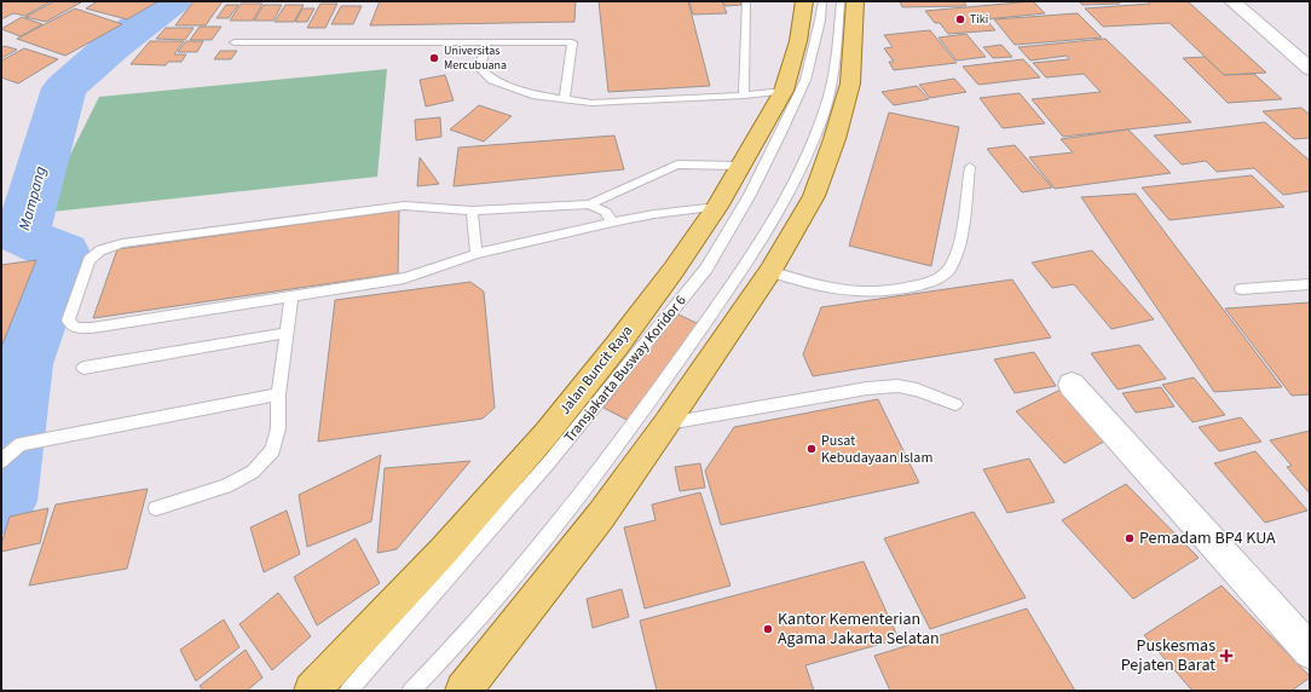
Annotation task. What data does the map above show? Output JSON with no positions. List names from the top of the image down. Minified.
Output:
{"streets":{"main road":["Jalan Buncit Raya"],"lane":["Transjakarta Busway Koridor 6"]},"water":["Mampang"],"places":{"other":["Tiki","Universitas Mercubuana","Pusat Kebudayaan Islam","Pemadam BP4 KUA","Kantor Kementerian Agama Jakarta Selatan"],"health":["Puskesmas Pejaten Barat"]}}
